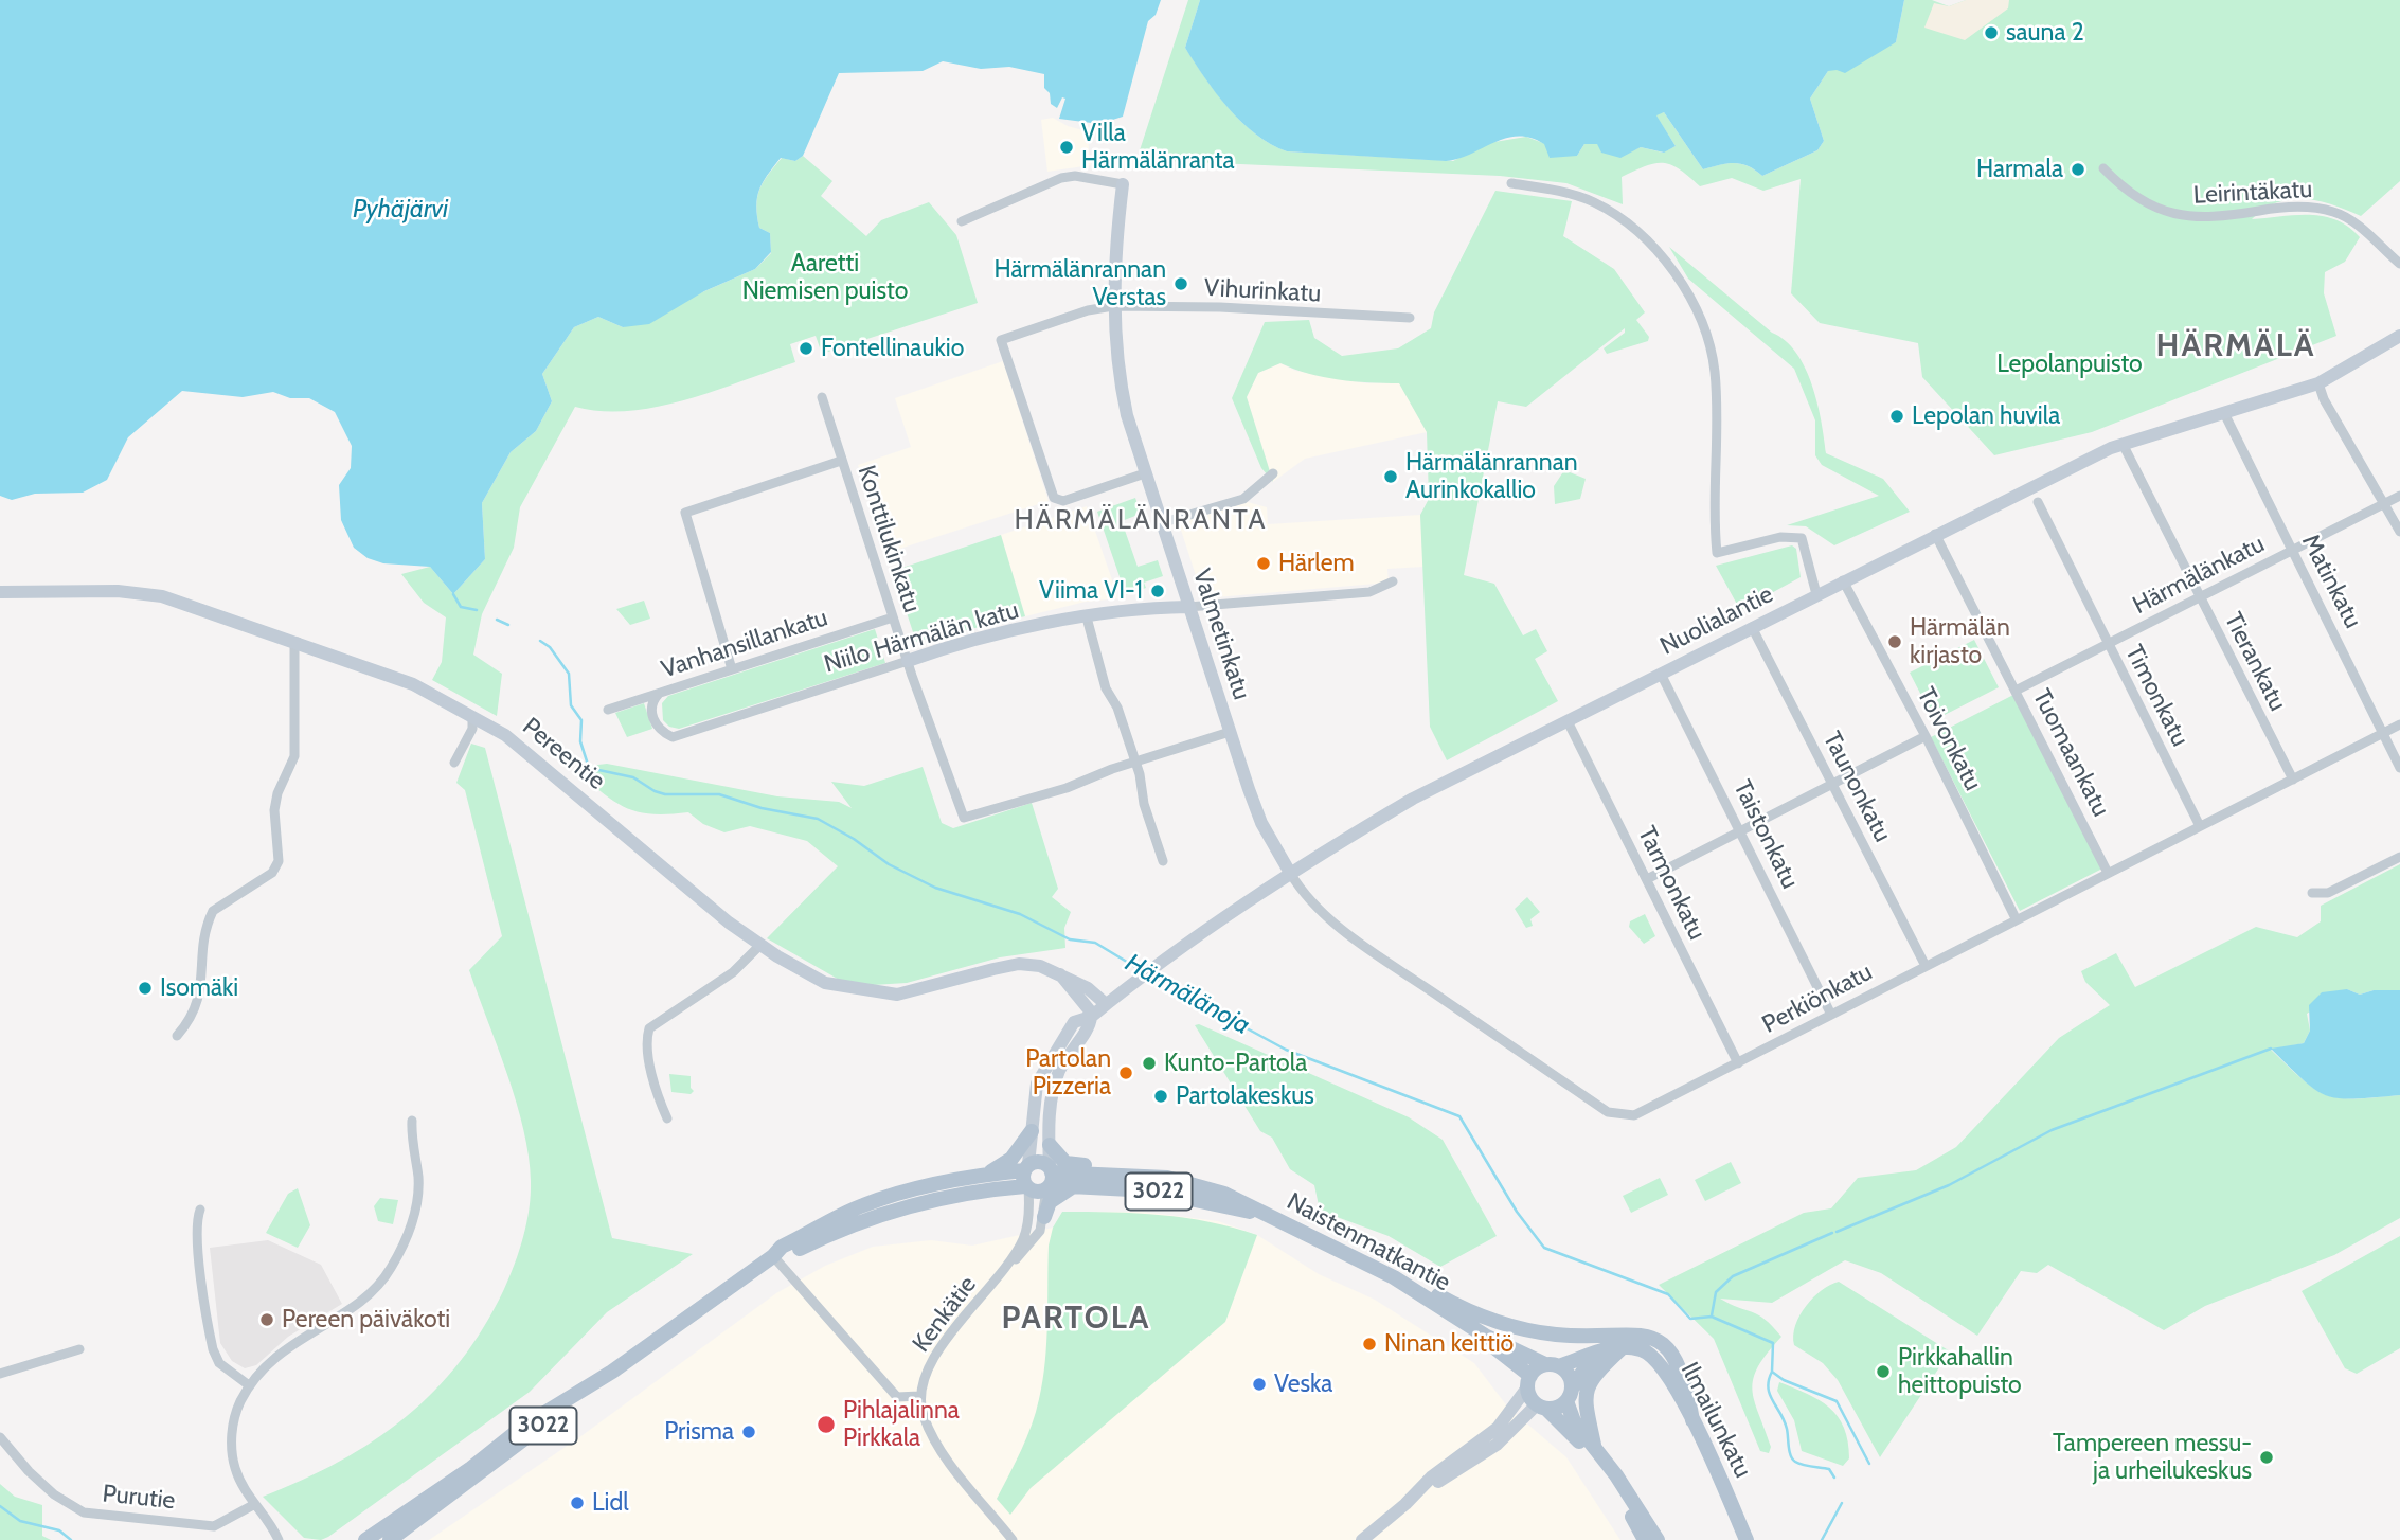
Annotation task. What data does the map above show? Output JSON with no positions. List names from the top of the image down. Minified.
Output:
{"streets":{"main road":["3022","Naistenmatkantie","Ilmailunkatu"],"street":["Leirintäkatu","Vihurinkatu","Konttilukinkatu","Härmälänkatu","Matinkatu","Nuolialantie","Valmetinkatu","Niilo Härmälän katu","Vanhansillankatu","Tierankatu","Timonkatu","Toivonkatu","Tuomaankatu","Pereentie","Taunonkatu","Taistonkatu","Tarmonkatu","Perkiönkatu","Kenkätie","Purutie"]},"crossings":[["Vihurinkatu","Valmetinkatu"],["Konttilukinkatu","Niilo Härmälän katu"],["Konttilukinkatu","Vanhansillankatu"],["Härmälänkatu","Matinkatu"],["Härmälänkatu","Tierankatu"],["Härmälänkatu","Timonkatu"],["Härmälänkatu","Tuomaankatu"],["Matinkatu","Nuolialantie"],["Matinkatu","Perkiönkatu"],["Nuolialantie","Valmetinkatu"],["Nuolialantie","Tierankatu"],["Nuolialantie","Toivonkatu"],["Nuolialantie","Tuomaankatu"],["Nuolialantie","Pereentie"],["Nuolialantie","Taunonkatu"],["Nuolialantie","Taistonkatu"],["Nuolialantie","Tarmonkatu"],["Nuolialantie","Perkiönkatu"],["Nuolialantie","Naistenmatkantie"],["Nuolialantie","Kenkätie"],["Valmetinkatu","Niilo Härmälän katu"],["Valmetinkatu","Perkiönkatu"],["Niilo Härmälän katu","Vanhansillankatu"],["Tierankatu","Perkiönkatu"],["Timonkatu","Perkiönkatu"],["Toivonkatu","Perkiönkatu"],["Tuomaankatu","Perkiönkatu"],["Taunonkatu","Perkiönkatu"],["Taistonkatu","Perkiönkatu"],["Tarmonkatu","Perkiönkatu"],["3022","Naistenmatkantie"],["3022","Ilmailunkatu"],["Naistenmatkantie","Kenkätie"],["Naistenmatkantie","Ilmailunkatu"]],"districts":["HÄRMÄLÄ","HÄRMÄLÄNRANTA","PARTOLA"],"water":["Pyhäjärvi","Härmälänoja"],"parks":["Aaretti Niemisen puisto","Lepolanpuisto"],"places":["sauna 2","Villa Härmälänranta","Harmala","Härmälänrannan Verstas","Fontellinaukio","Lepolan huvila","Härmälänrannan Aurinkokallio","Härlem","Viima VI-1","Härmälän kirjasto","Isomäki","Kunto-Partola","Partolan Pizzeria","Partolakeskus","Pereen päiväkoti","Ninan keittiö","Pirkkahallin heittopuisto","Veska","Pihlajalinna Pirkkala","Prisma","Tampereen messu- ja urheilukeskus","Lidl"]}
